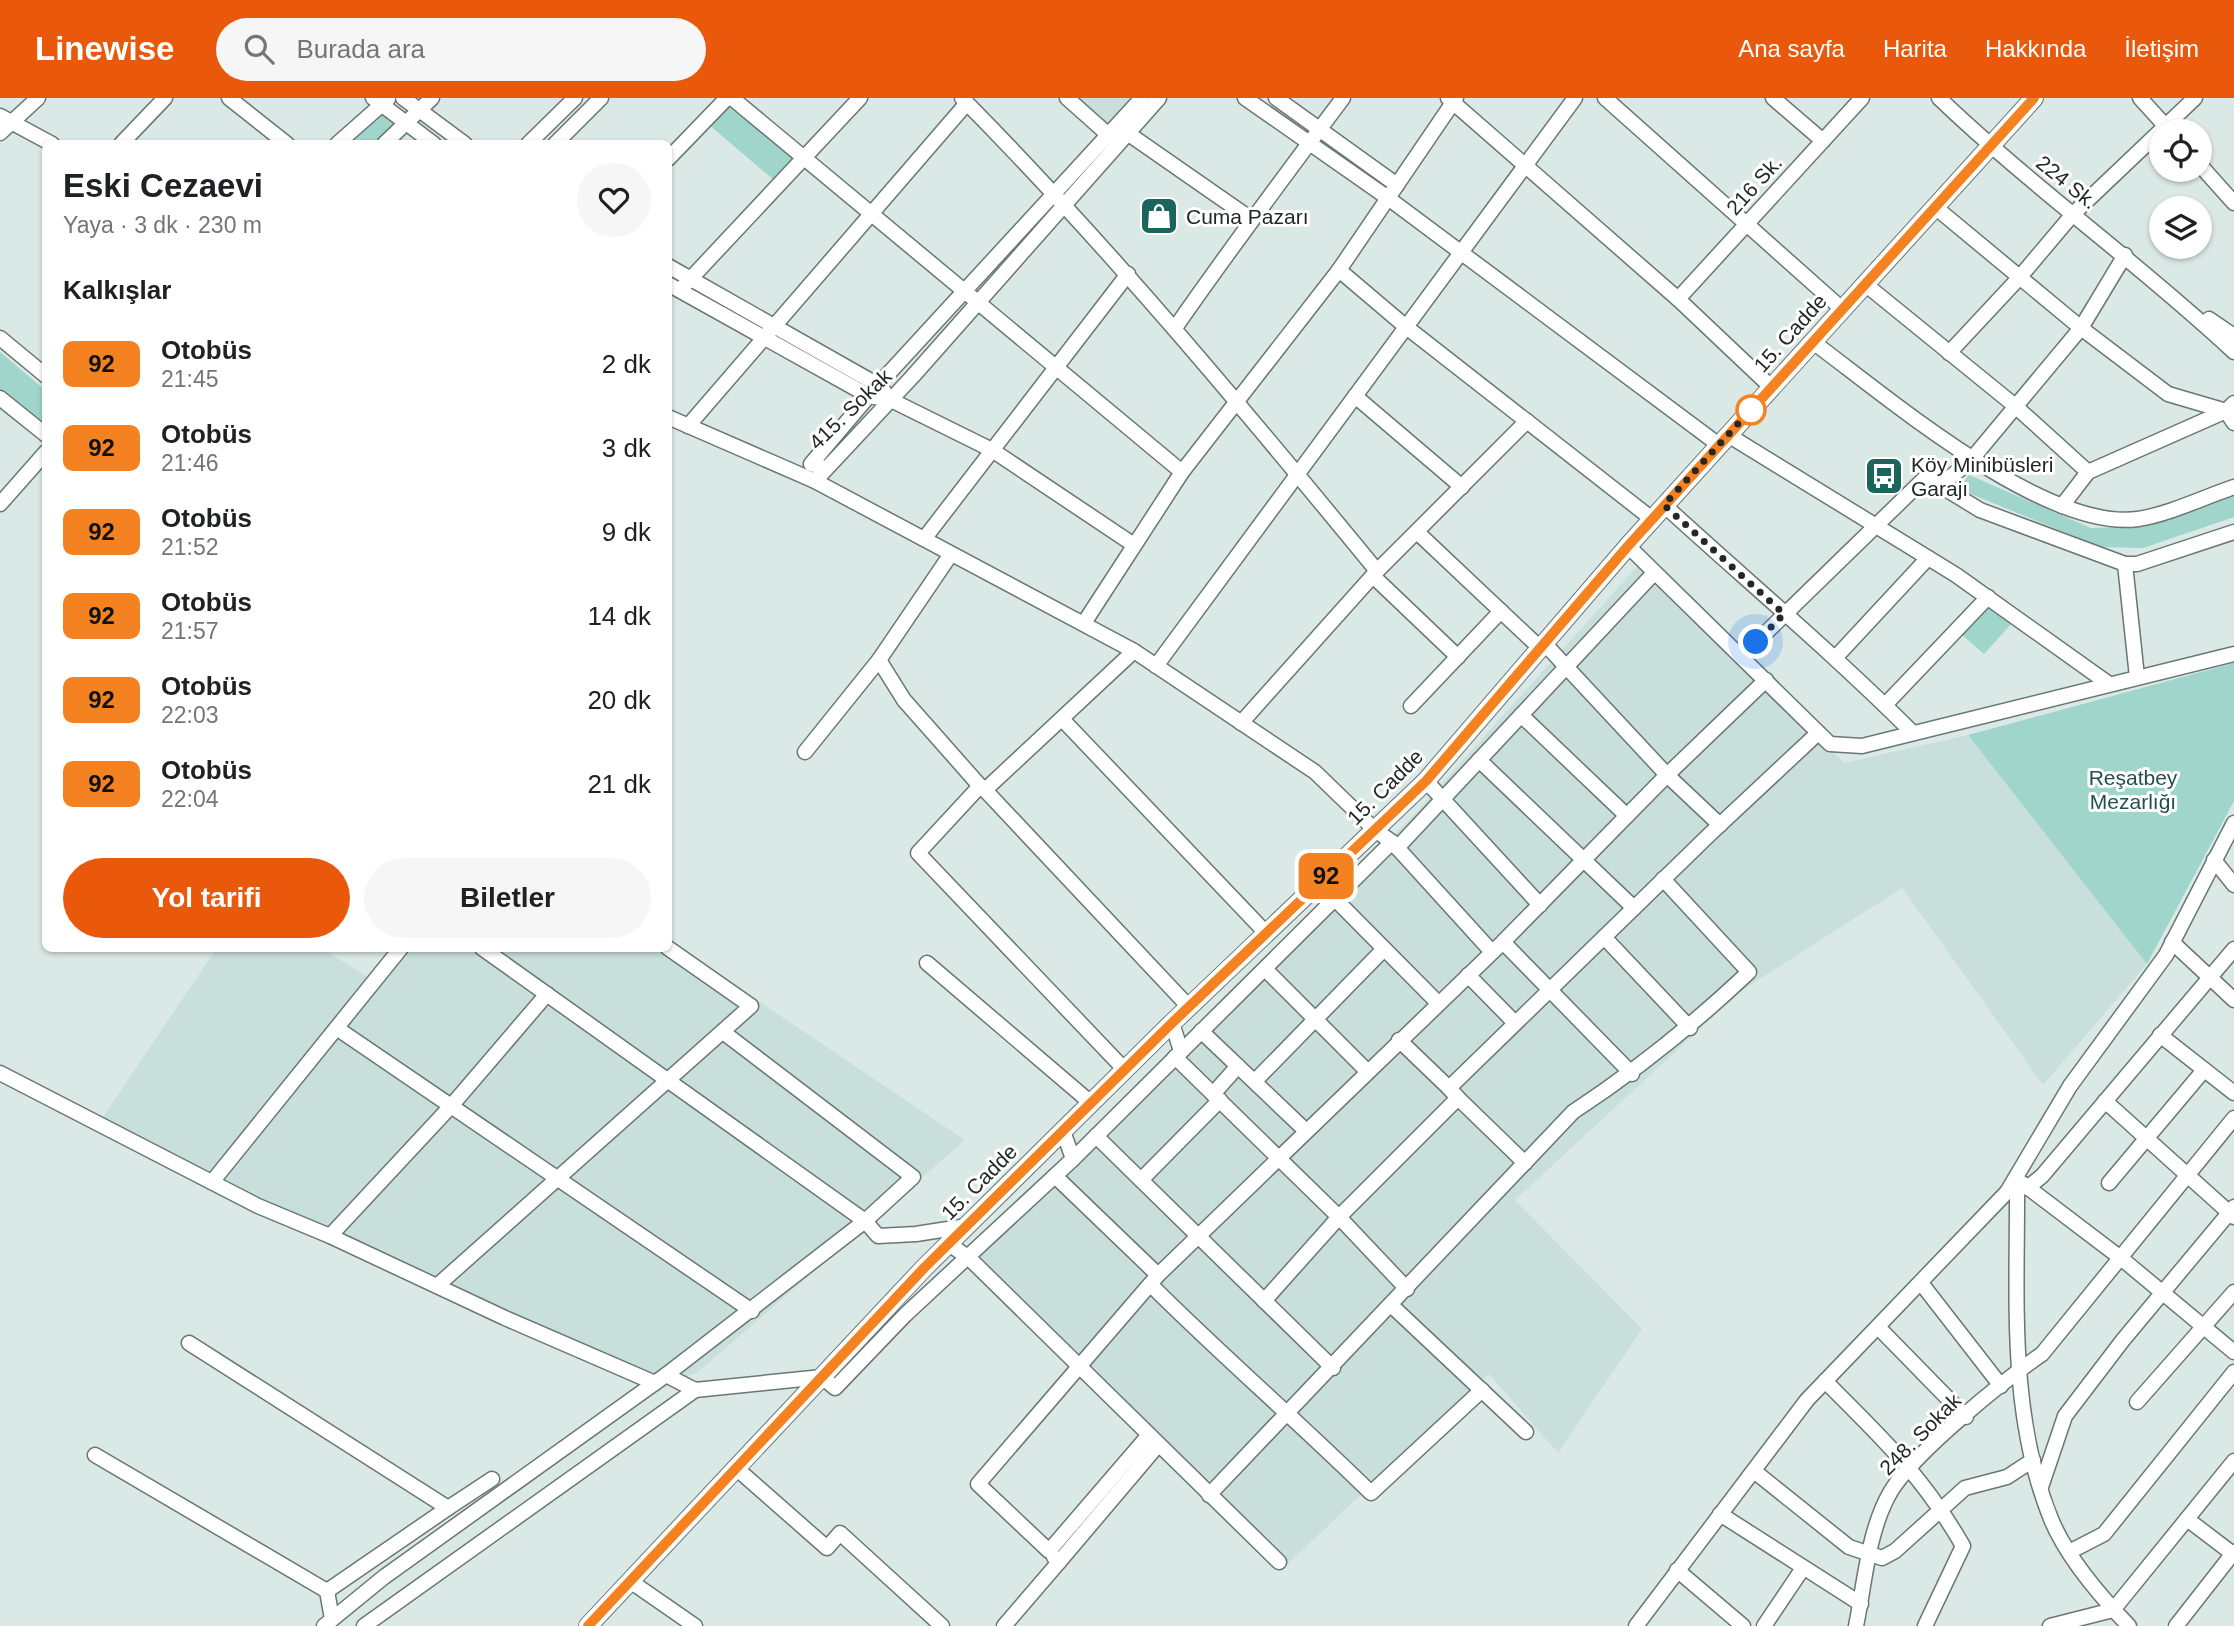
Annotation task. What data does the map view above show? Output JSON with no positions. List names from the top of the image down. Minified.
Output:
{"streets":{"main road":["15. Cadde"],"street":["224 Sk.","216 Sk.","415. Sokak","248. Sokak"]},"crossings":[["224 Sk.","15. Cadde"]],"parks":["Reşatbey Mezarlığı"],"places":{"shop":["Cuma Pazarı"],"bus stop":["Köy Minibüsleri Garajı"]},"lines":["bus line 92"],"page":{"header":"Linewise","search":"Burada ara","nav":["Ana sayfa","Harita","Hakkında","İletişim"],"on_map":"92","heading":[["Eski Cezaevi","Yaya · 3 dk · 230 m"],"Kalkışlar"],"list":[{"mark":"92","name":"Otobüs","note":"21:45","value":"2 dk"},{"mark":"92","name":"Otobüs","note":"21:46","value":"3 dk"},{"mark":"92","name":"Otobüs","note":"21:52","value":"9 dk"},{"mark":"92","name":"Otobüs","note":"21:57","value":"14 dk"},{"mark":"92","name":"Otobüs","note":"22:03","value":"20 dk"},{"mark":"92","name":"Otobüs","note":"22:04","value":"21 dk"}],"buttons":["Yol tarifi","Biletler"]}}
